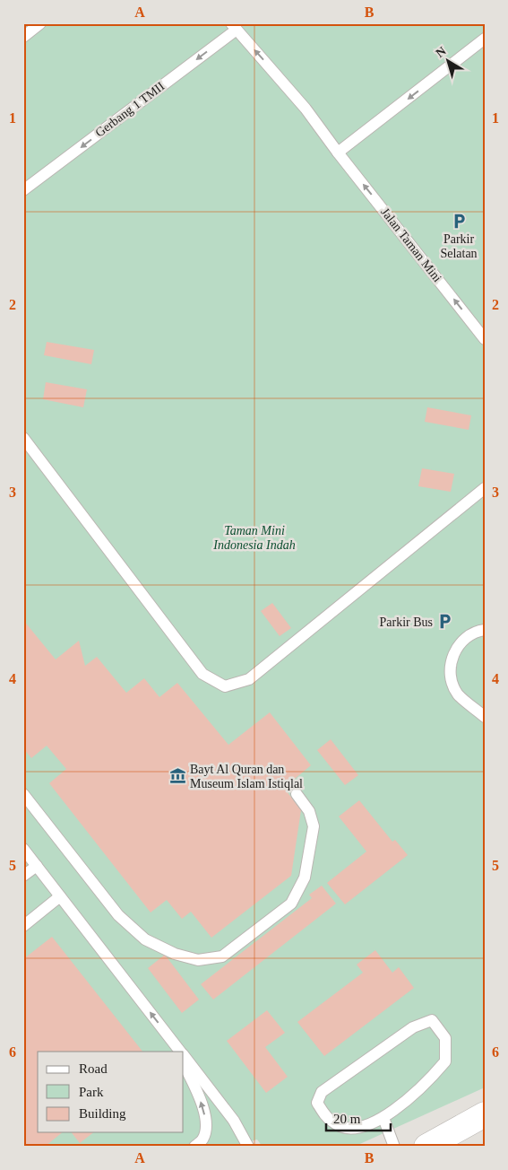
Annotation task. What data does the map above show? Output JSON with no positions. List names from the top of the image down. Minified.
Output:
{"streets":{"lane":["Gerbang 1 TMII","Jalan Taman Mini"]},"crossings":[["Gerbang 1 TMII","Jalan Taman Mini"]],"one_way":["Gerbang 1 TMII","Jalan Taman Mini"],"parks":["Taman Mini Indonesia Indah"],"places":{"parking":["Parkir Selatan","Parkir Bus"],"museum":["Bayt Al Quran dan Museum Islam Istiqlal"]},"legend":["Road","Park","Building"],"scale_bar":"20 m","north":"top left","grid":{"columns":["A","B"],"rows":["1","2","3","4","5","6"]}}
